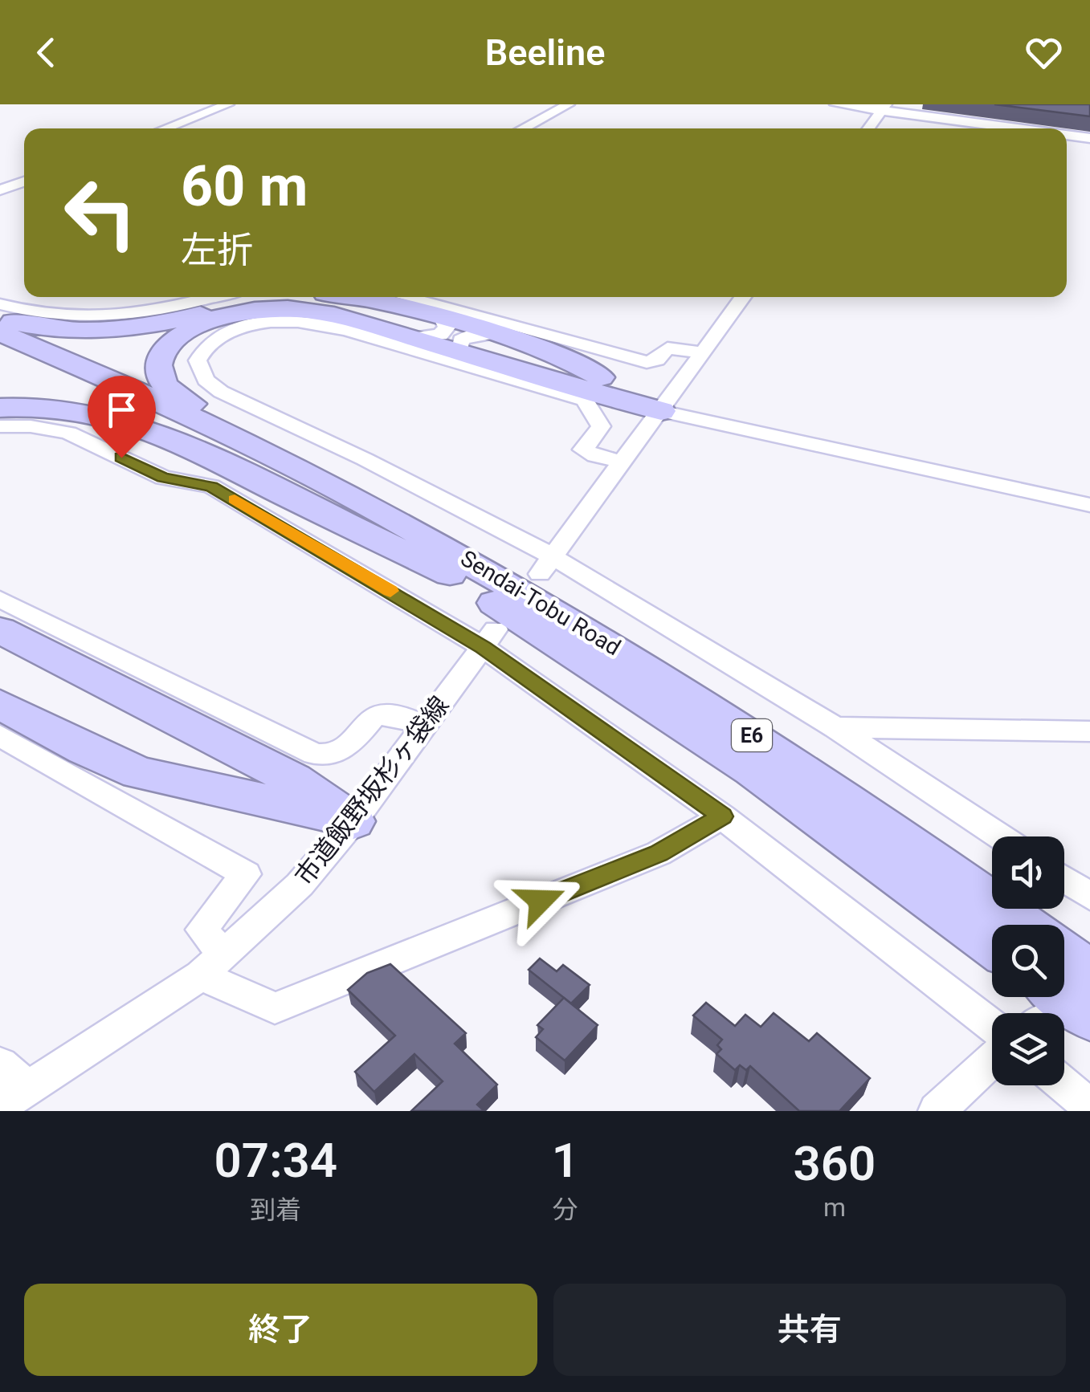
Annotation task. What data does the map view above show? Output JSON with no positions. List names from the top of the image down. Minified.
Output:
{"streets":{"highway":["Sendai-Tobu Road","E6"],"street":["市道飯野坂杉ヶ袋線"]},"page":{"header":"Beeline","turn":["60 m","左折"],"eta":["07:34","到着","1","分","360","m"],"buttons":["終了","共有"]}}
